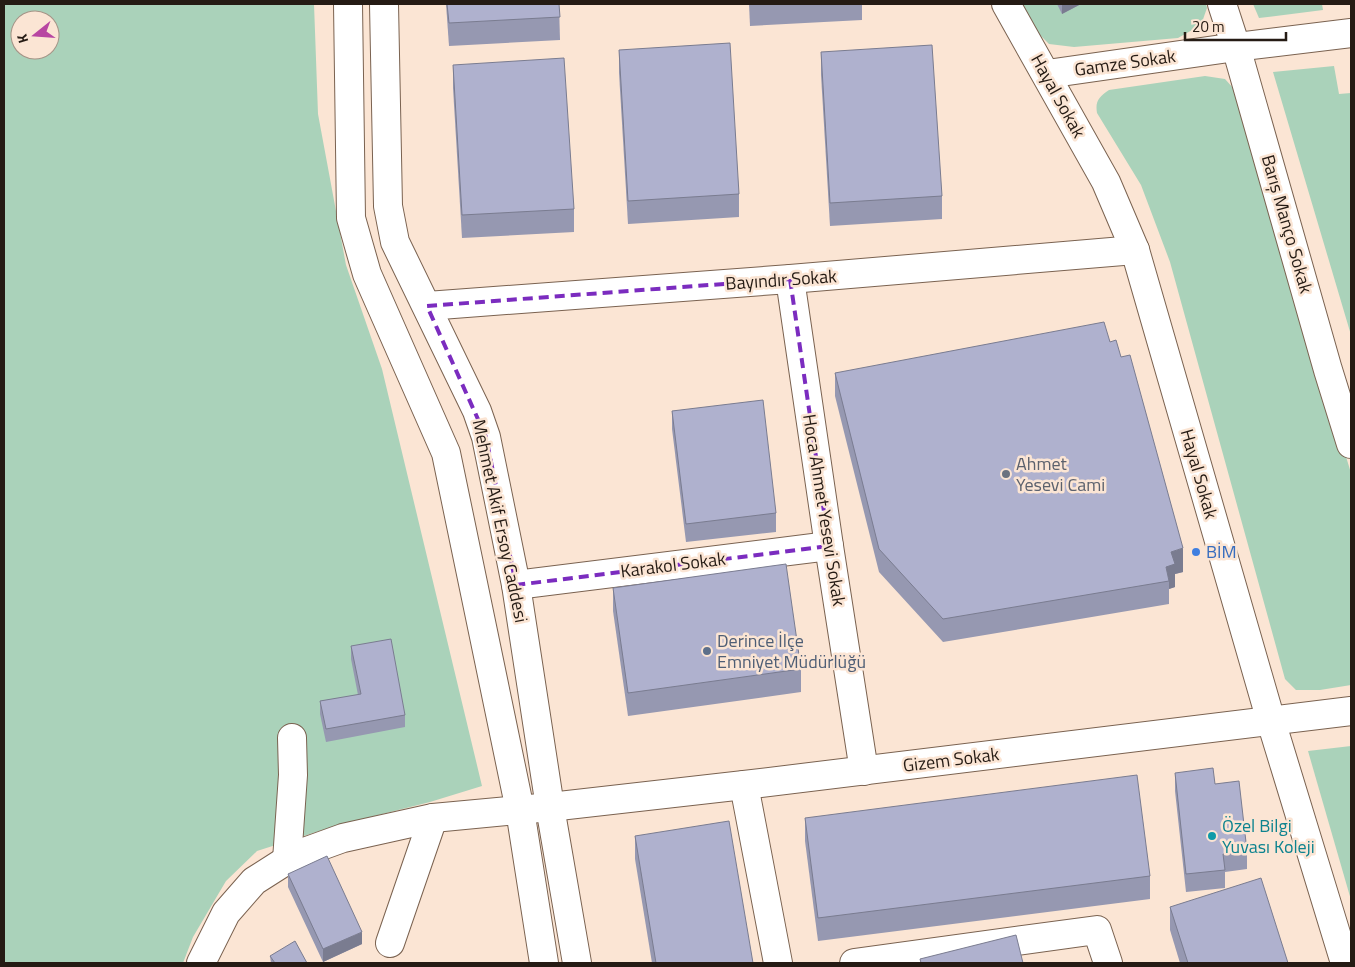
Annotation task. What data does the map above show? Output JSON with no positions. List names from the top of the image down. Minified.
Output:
{"streets":{"street":["Gamze Sokak","Hayal Sokak","Barış Manço Sokak","Bayındır Sokak","Hoca Ahmet Yesevi Sokak","Mehmet Akif Ersoy Caddesi","Karakol Sokak","Gizem Sokak"]},"crossings":[["Gamze Sokak","Hayal Sokak"],["Gamze Sokak","Barış Manço Sokak"],["Hayal Sokak","Bayındır Sokak"],["Hayal Sokak","Gizem Sokak"],["Bayındır Sokak","Hoca Ahmet Yesevi Sokak"],["Bayındır Sokak","Mehmet Akif Ersoy Caddesi"],["Hoca Ahmet Yesevi Sokak","Karakol Sokak"],["Hoca Ahmet Yesevi Sokak","Gizem Sokak"],["Mehmet Akif Ersoy Caddesi","Karakol Sokak"],["Mehmet Akif Ersoy Caddesi","Gizem Sokak"]],"places":["Ahmet Yesevi Cami","BİM","Derince İlçe Emniyet Müdürlüğü","Özel Bilgi Yuvası Koleji"],"scale_bar":"20 m","north":"left"}
